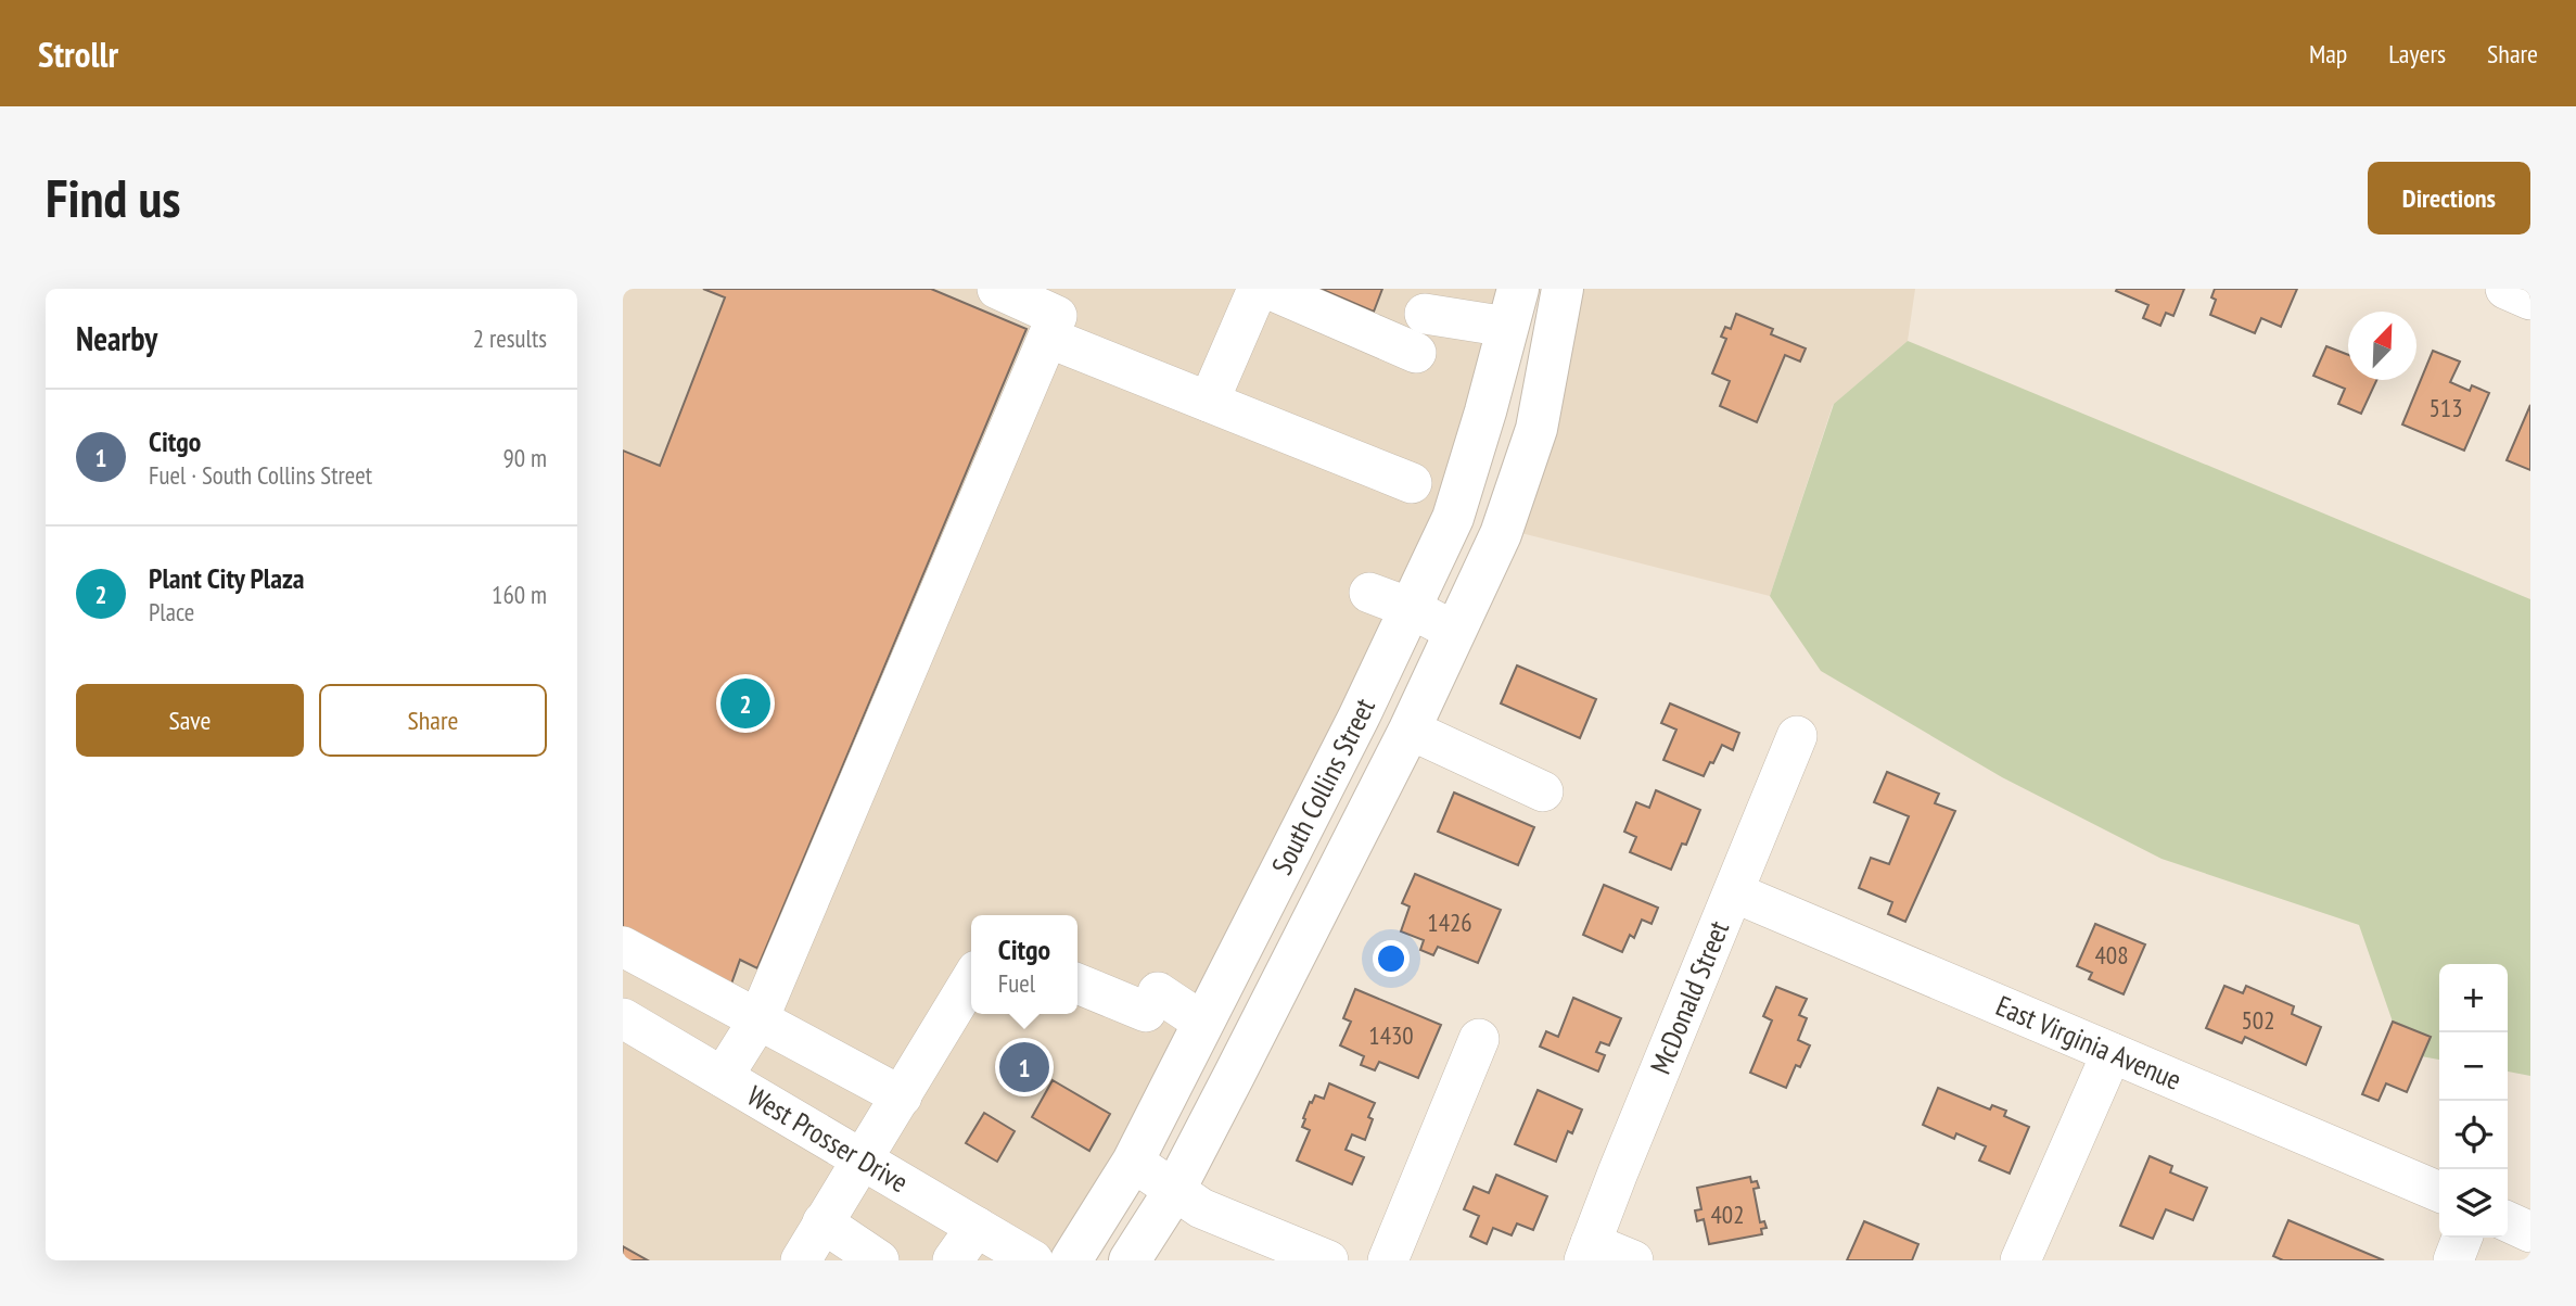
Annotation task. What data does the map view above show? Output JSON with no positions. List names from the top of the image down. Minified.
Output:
{"streets":{"main road":["South Collins Street"],"street":["McDonald Street","East Virginia Avenue","West Prosser Drive"]},"crossings":[["McDonald Street","East Virginia Avenue"]],"house_numbers":["513","1426","408","502","1430","402"],"north":"top right","page":{"header":"Strollr","nav":["Map","Layers","Share"],"buttons":["Directions",["Save","Share"]],"title":"Find us","heading":["Nearby","2 results"],"list":[{"mark":"1","name":"Citgo","note":"Fuel · South Collins Street","value":"90 m"},{"mark":"2","name":"Plant City Plaza","note":"Place","value":"160 m"}],"pins":["2","1"],"popup":["Citgo","Fuel"],"map_buttons":["+","−"]}}
